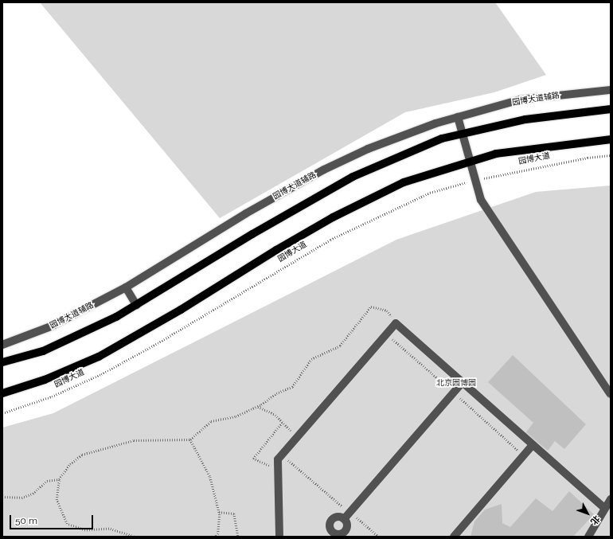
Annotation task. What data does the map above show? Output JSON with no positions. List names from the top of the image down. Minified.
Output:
{"streets":{"main road":["园博大道"],"street":["园博大道辅路"]},"parks":["北京园博园"],"scale_bar":"50 m","north":"bottom right"}
